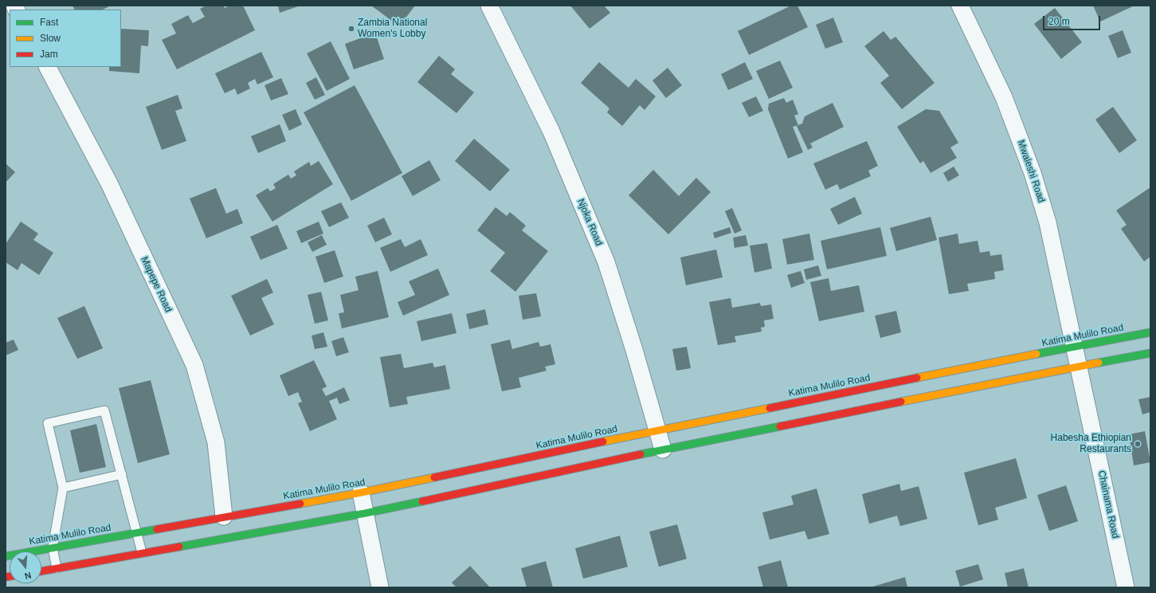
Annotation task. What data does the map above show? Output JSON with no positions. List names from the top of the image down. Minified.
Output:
{"streets":{"main road":["Katima Mulilo Road"],"street":["Mwaleshi Road","Njoka Road","Mapepe Road","Chainama Road"]},"crossings":[["Mwaleshi Road","Katima Mulilo Road"],["Mwaleshi Road","Chainama Road"],["Njoka Road","Katima Mulilo Road"],["Mapepe Road","Katima Mulilo Road"],["Katima Mulilo Road","Chainama Road"]],"places":["Zambia National Women's Lobby","Habesha Ethiopian Restaurants"],"legend":["Fast","Slow","Jam"],"scale_bar":"20 m","north":"bottom"}
